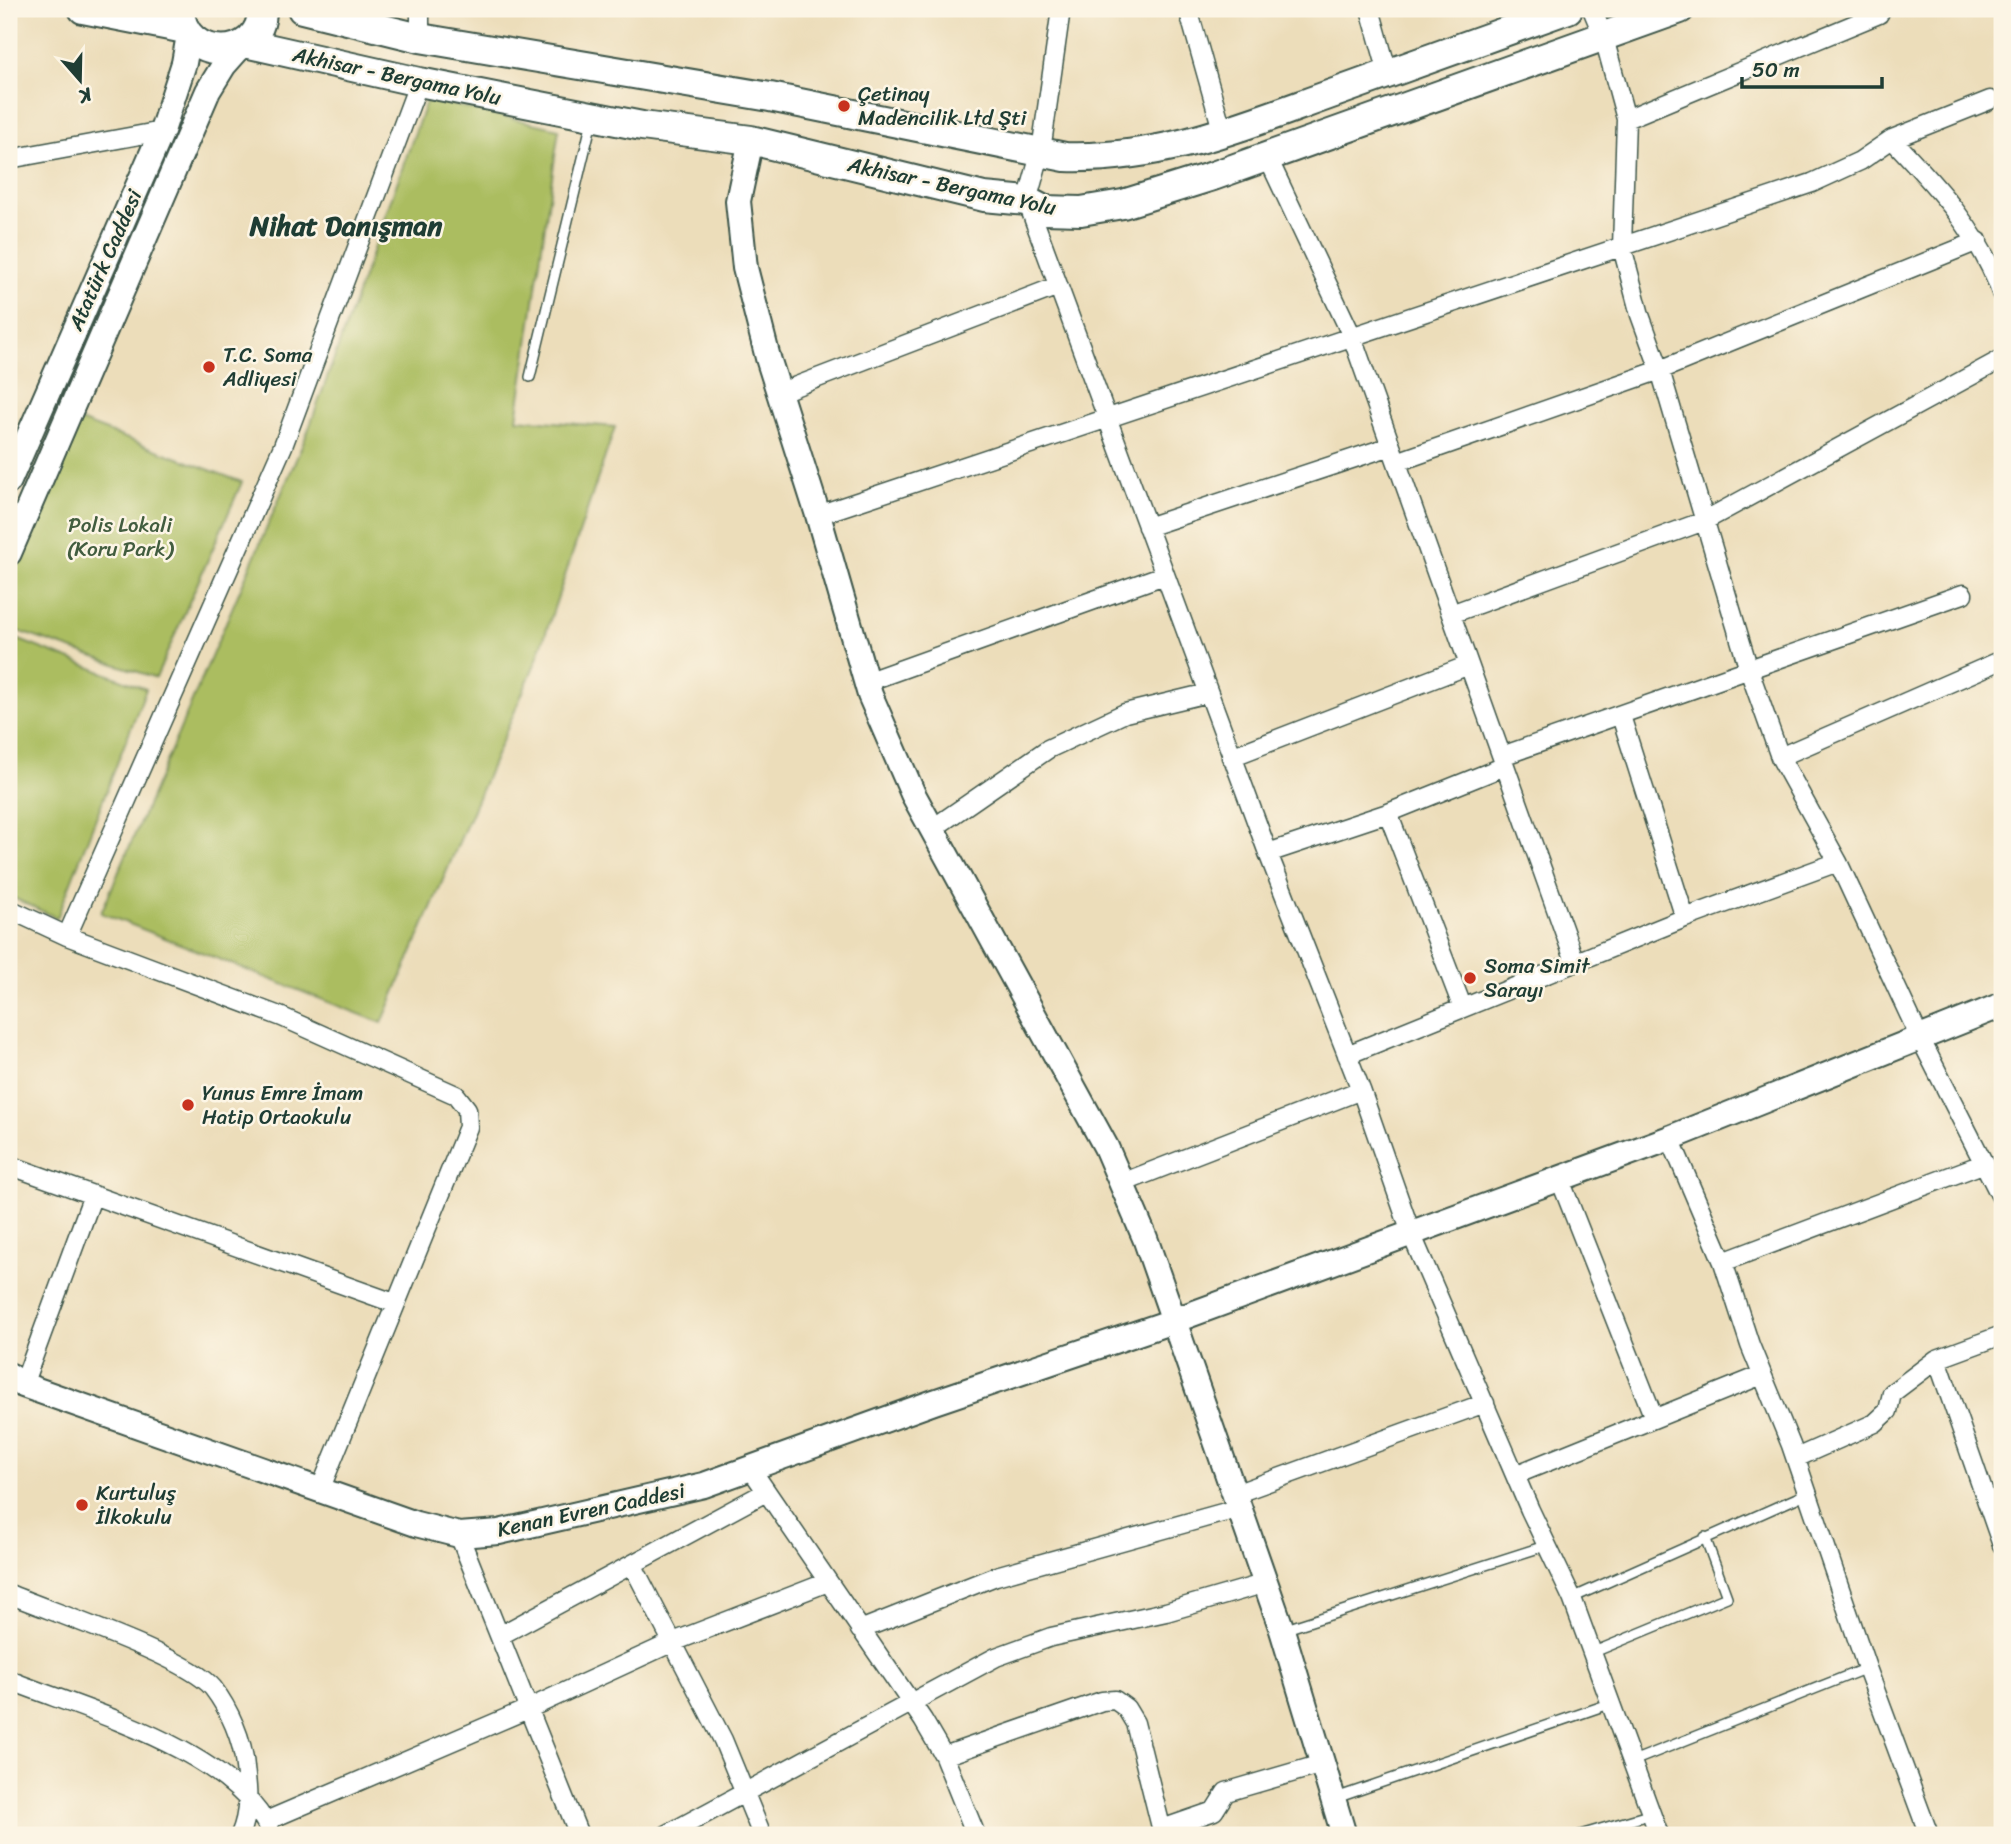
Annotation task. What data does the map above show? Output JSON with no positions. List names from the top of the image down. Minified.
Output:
{"streets":{"main road":["Akhisar - Bergama Yolu"],"street":["Atatürk Caddesi","Kenan Evren Caddesi"]},"crossings":[["Akhisar - Bergama Yolu","Atatürk Caddesi"]],"districts":["Nihat Danışman"],"parks":["Polis Lokali (Koru Park)"],"places":["Çetinay Madencilik Ltd Şti","T.C. Soma Adliyesi","Soma Simit Sarayı","Yunus Emre İmam Hatip Ortaokulu","Kurtuluş İlkokulu"],"scale_bar":"50 m","north":"bottom"}
